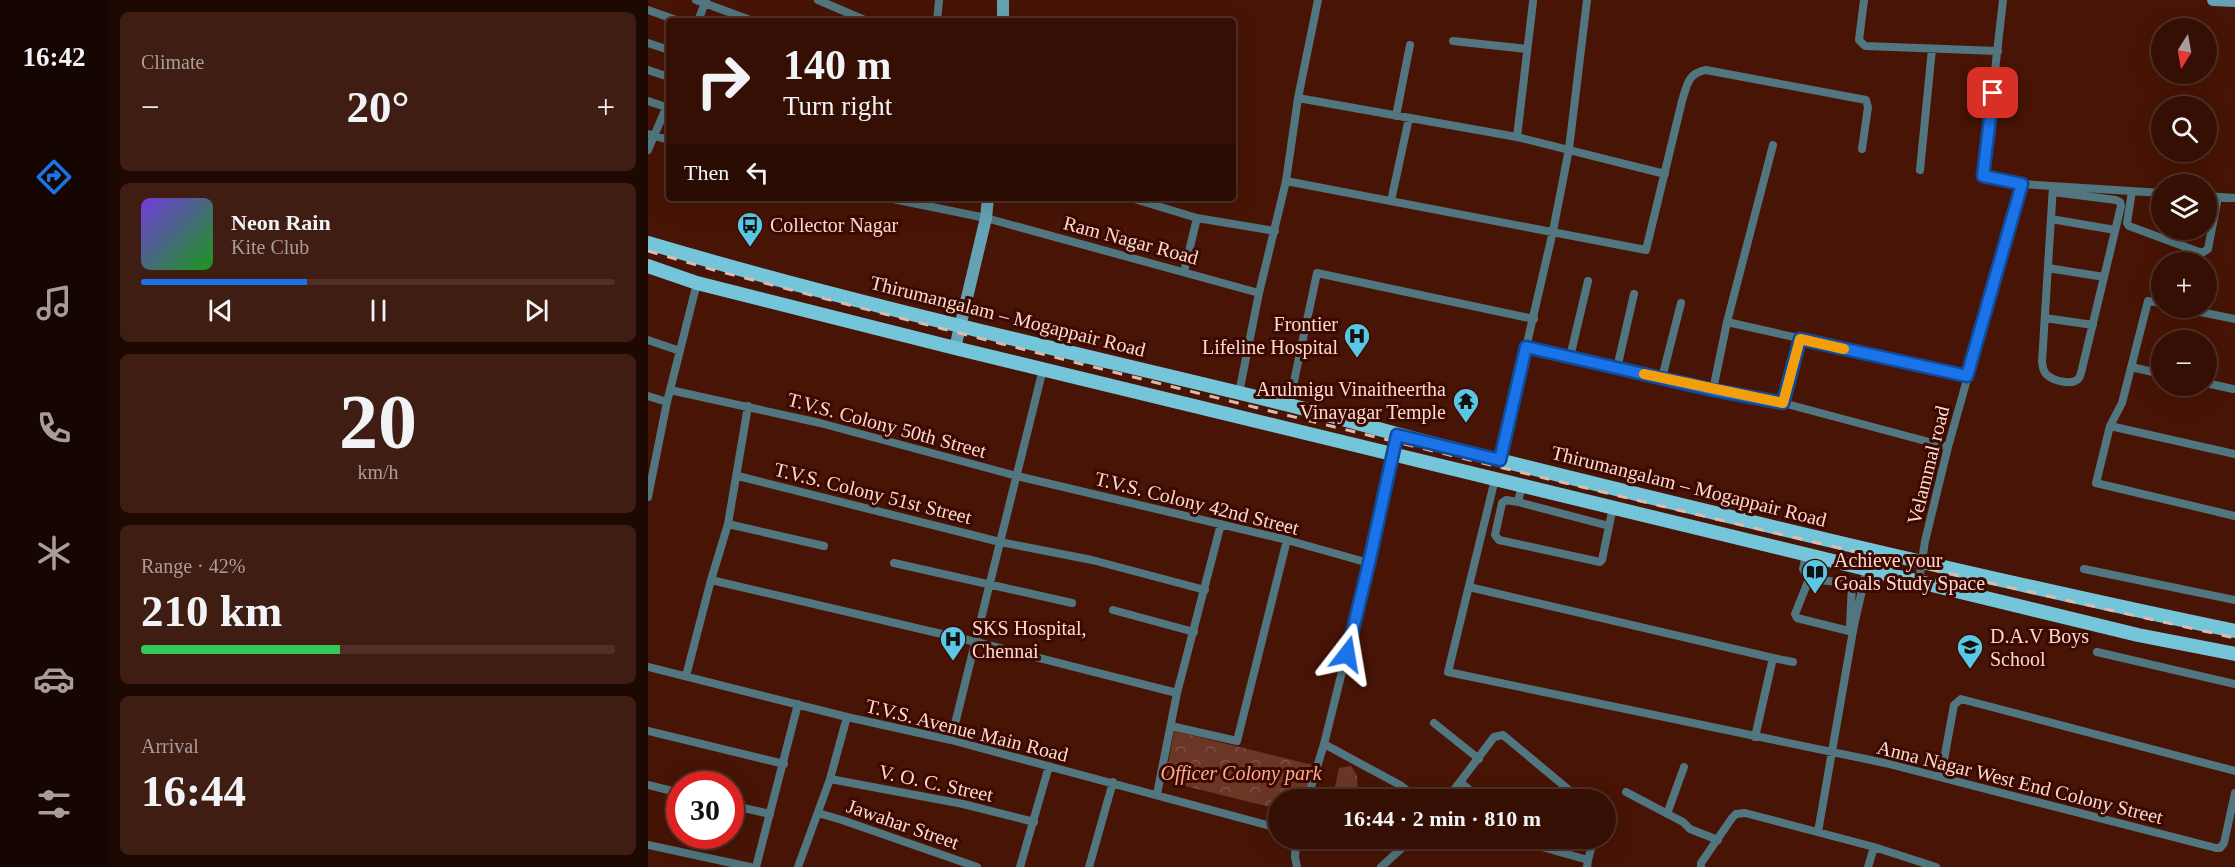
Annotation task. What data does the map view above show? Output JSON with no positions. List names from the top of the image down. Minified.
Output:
{"streets":{"main road":["Thirumangalam – Mogappair Road"],"street":["Ram Nagar Road","T.V.S. Colony 50th Street","Velammal road","T.V.S. Colony 51st Street","T.V.S. Colony 42nd Street","T.V.S. Avenue Main Road","Anna Nagar West End Colony Street","V. O. C. Street","Jawahar Street"]},"crossings":[["Thirumangalam – Mogappair Road","Velammal road"],["Thirumangalam – Mogappair Road","Anna Nagar West End Colony Street"],["T.V.S. Colony 50th Street","T.V.S. Colony 42nd Street"]],"parks":["Officer Colony park"],"places":{"bus stop":["Collector Nagar"],"hospital":["Frontier Lifeline Hospital","SKS Hospital, Chennai"],"temple":["Arulmigu Vinaitheertha Vinayagar Temple"],"library":["Achieve your Goals Study Space"],"school or university":["D.A.V Boys School"]},"north":"bottom","page":{"tabs":"16:42","tile":["Climate",["20","km/h"],["Range · 42%","210 km"],["Arrival","16:44"]],"map_buttons":["+","−"],"turn":["140 m","Turn right"],"heat":["−","20°","+"],"then":"Then","song":["Neon Rain","Kite Club"],"limit":"30","trip":"16:44 · 2 min · 810 m"}}
